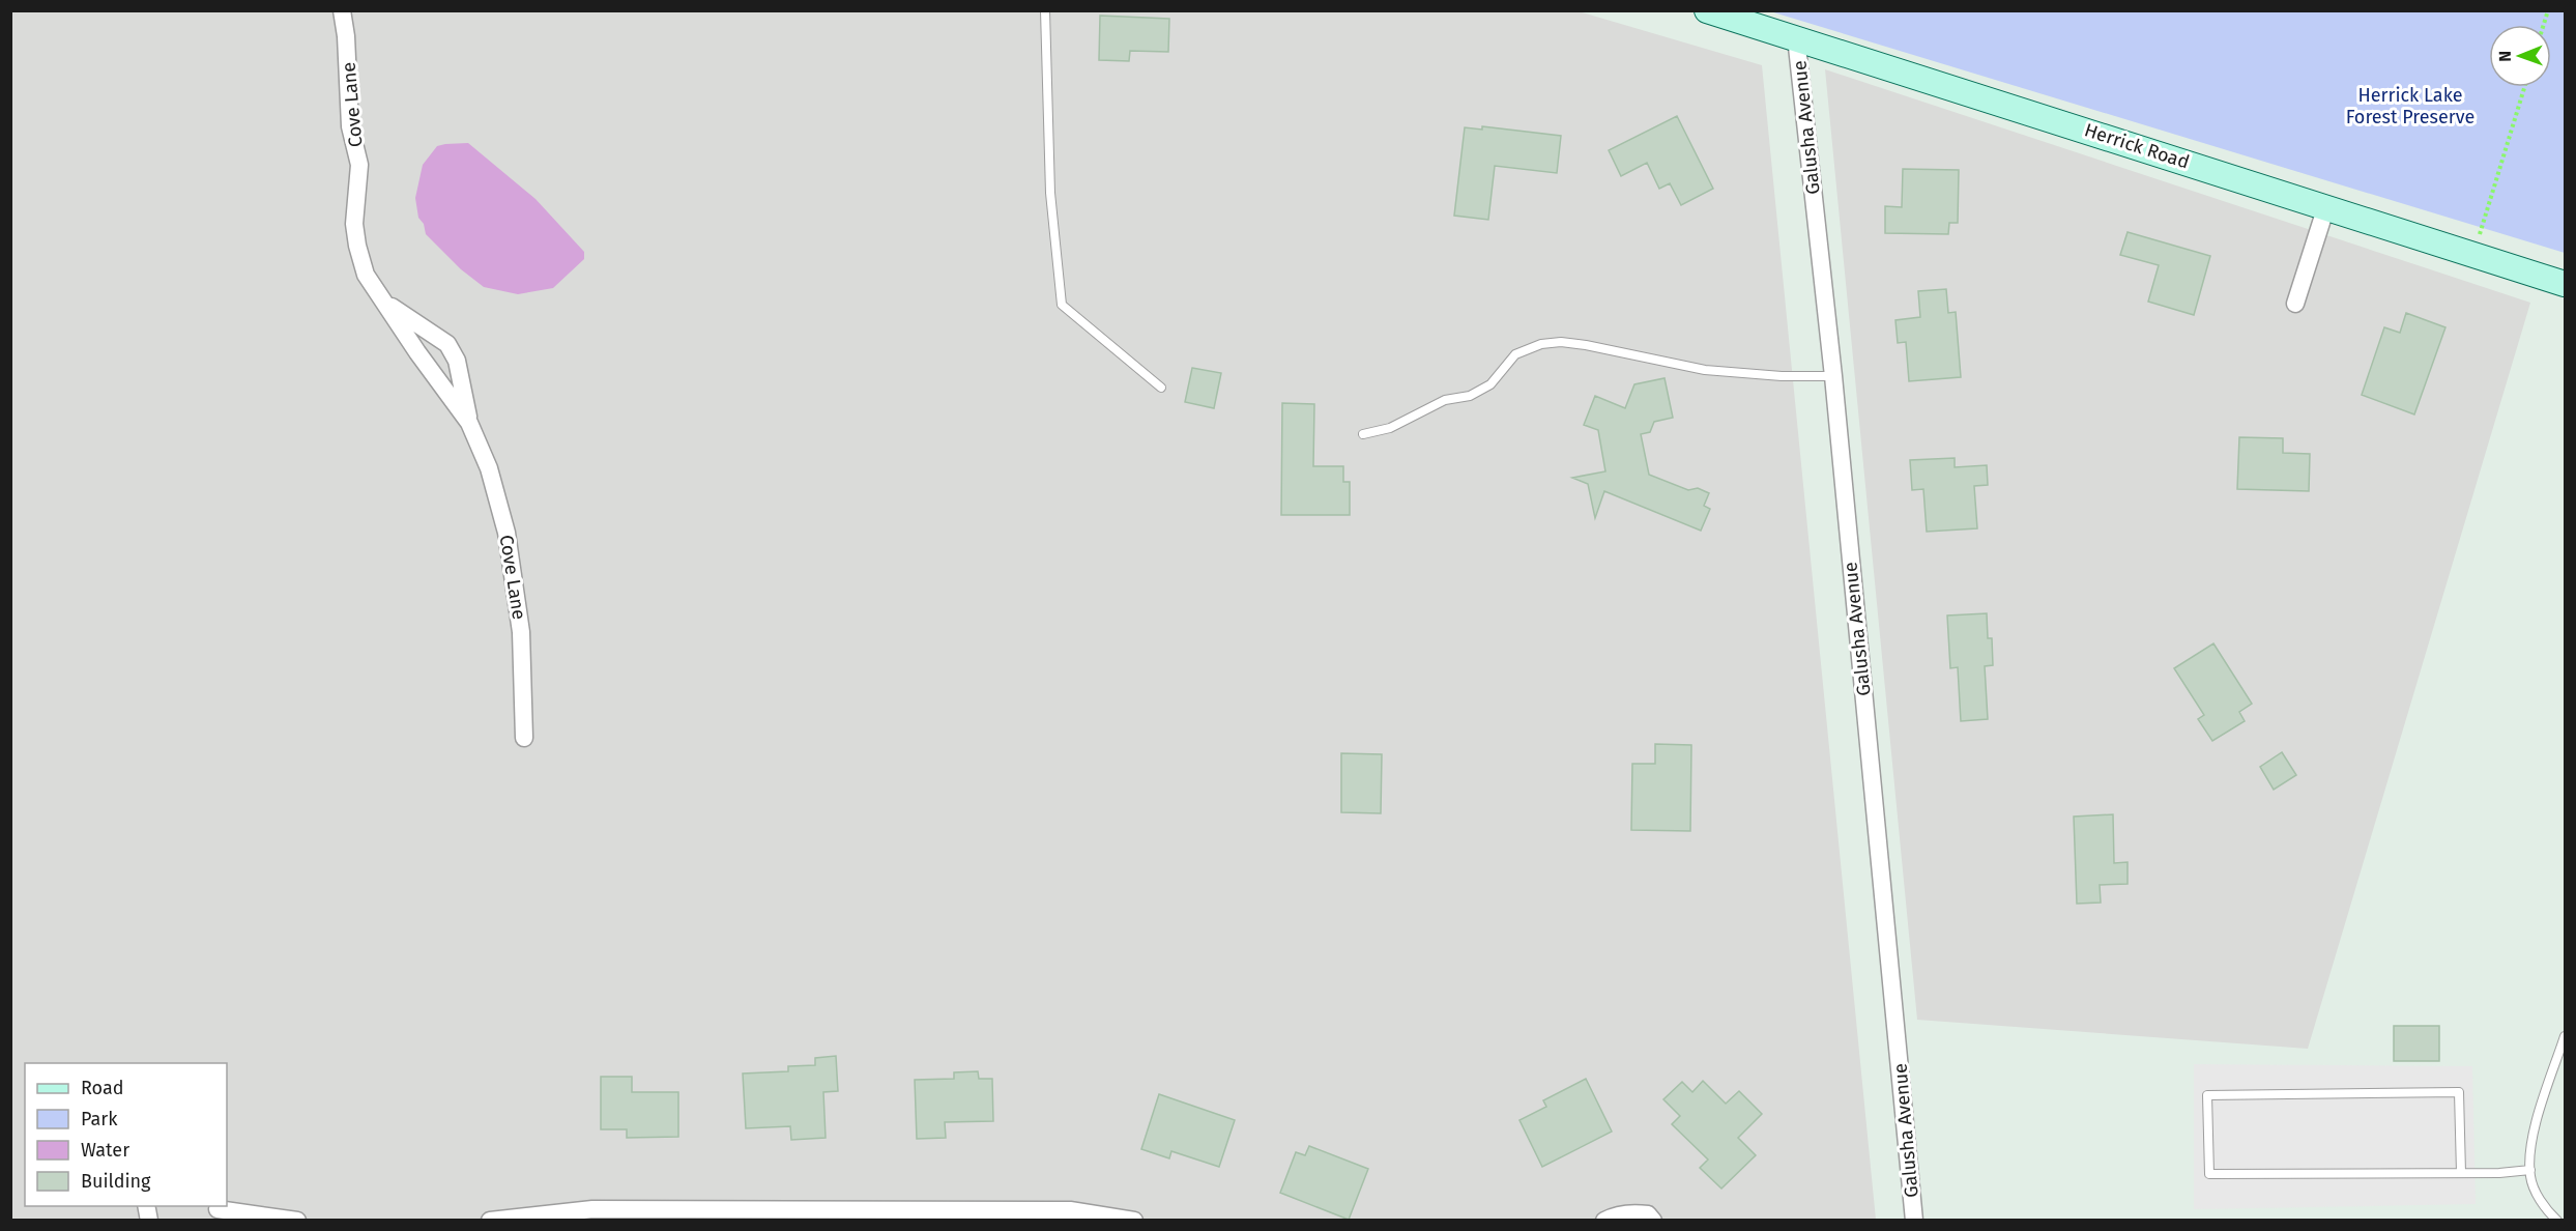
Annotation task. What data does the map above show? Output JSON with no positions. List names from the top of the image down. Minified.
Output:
{"streets":{"street":["Cove Lane","Galusha Avenue","Herrick Road"]},"crossings":[["Galusha Avenue","Herrick Road"]],"parks":["Herrick Lake Forest Preserve"],"legend":["Road","Park","Water","Building"],"north":"left"}
